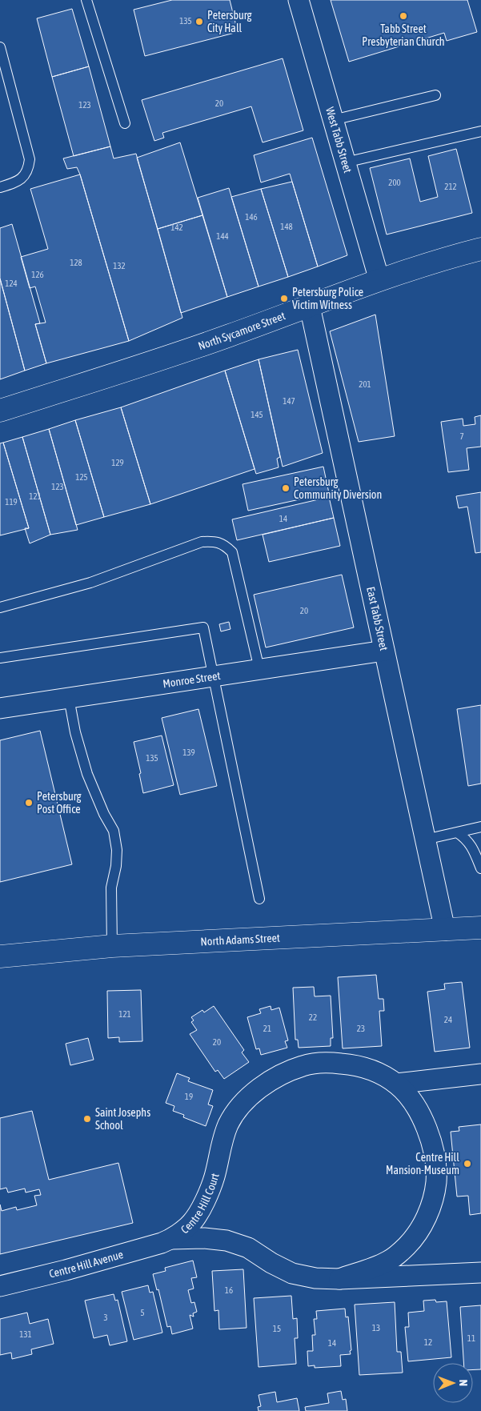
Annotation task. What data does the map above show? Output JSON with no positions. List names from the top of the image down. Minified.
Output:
{"streets":{"street":["West Tabb Street","North Sycamore Street","East Tabb Street","Monroe Street","North Adams Street","Centre Hill Court","Centre Hill Avenue"]},"crossings":[["West Tabb Street","North Sycamore Street"],["North Sycamore Street","East Tabb Street"],["East Tabb Street","Monroe Street"],["East Tabb Street","North Adams Street"],["Centre Hill Court","Centre Hill Avenue"]],"places":["Tabb Street Presbyterian Church","Petersburg City Hall","Petersburg Police Victim Witness","Petersburg Community Diversion","Petersburg Post Office","Saint Josephs School","Centre Hill Mansion-Museum"],"house_numbers":["135","20","123","200","212","146","148","142","144","128","132","126","124","201","147","145","7","129","125","123","121","119","14","20","139","135","121","22","24","21","23","20","19","16","5","3","13","15","131","11","12","14"],"north":"right"}
